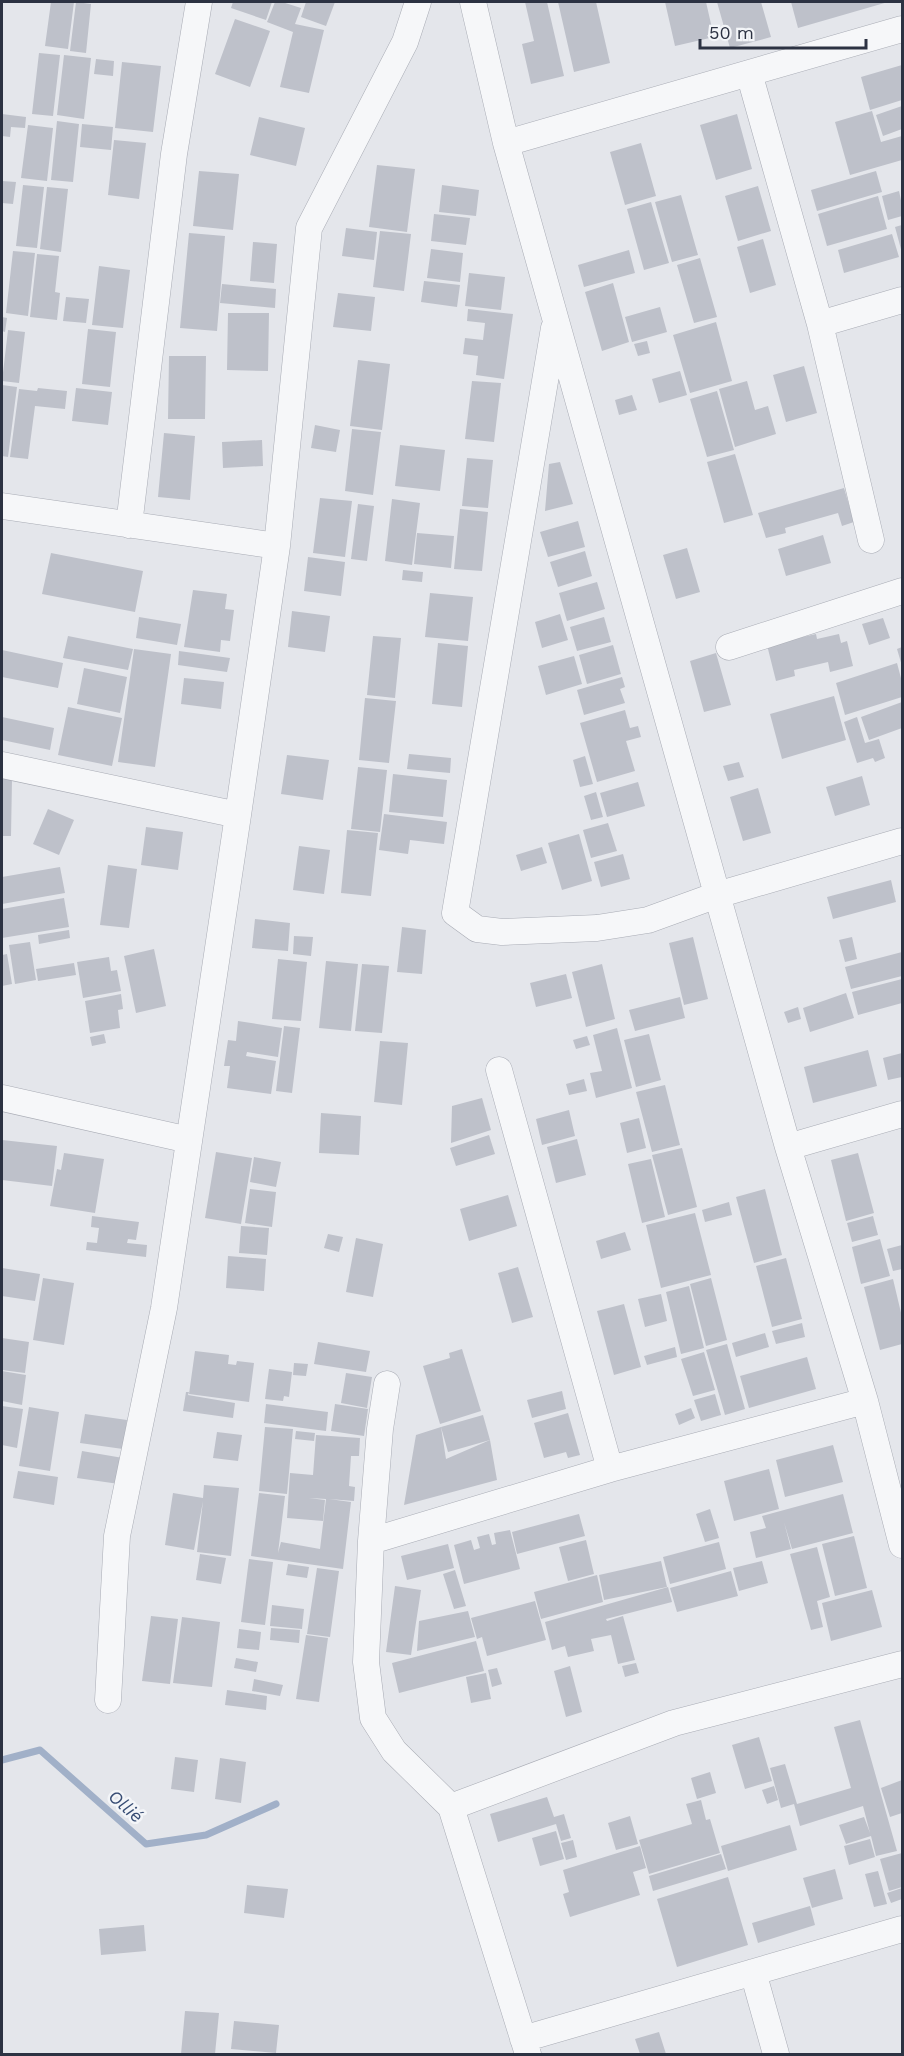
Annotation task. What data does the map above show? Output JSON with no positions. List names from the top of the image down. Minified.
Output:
{"water":["Ollié"],"scale_bar":"50 m"}
